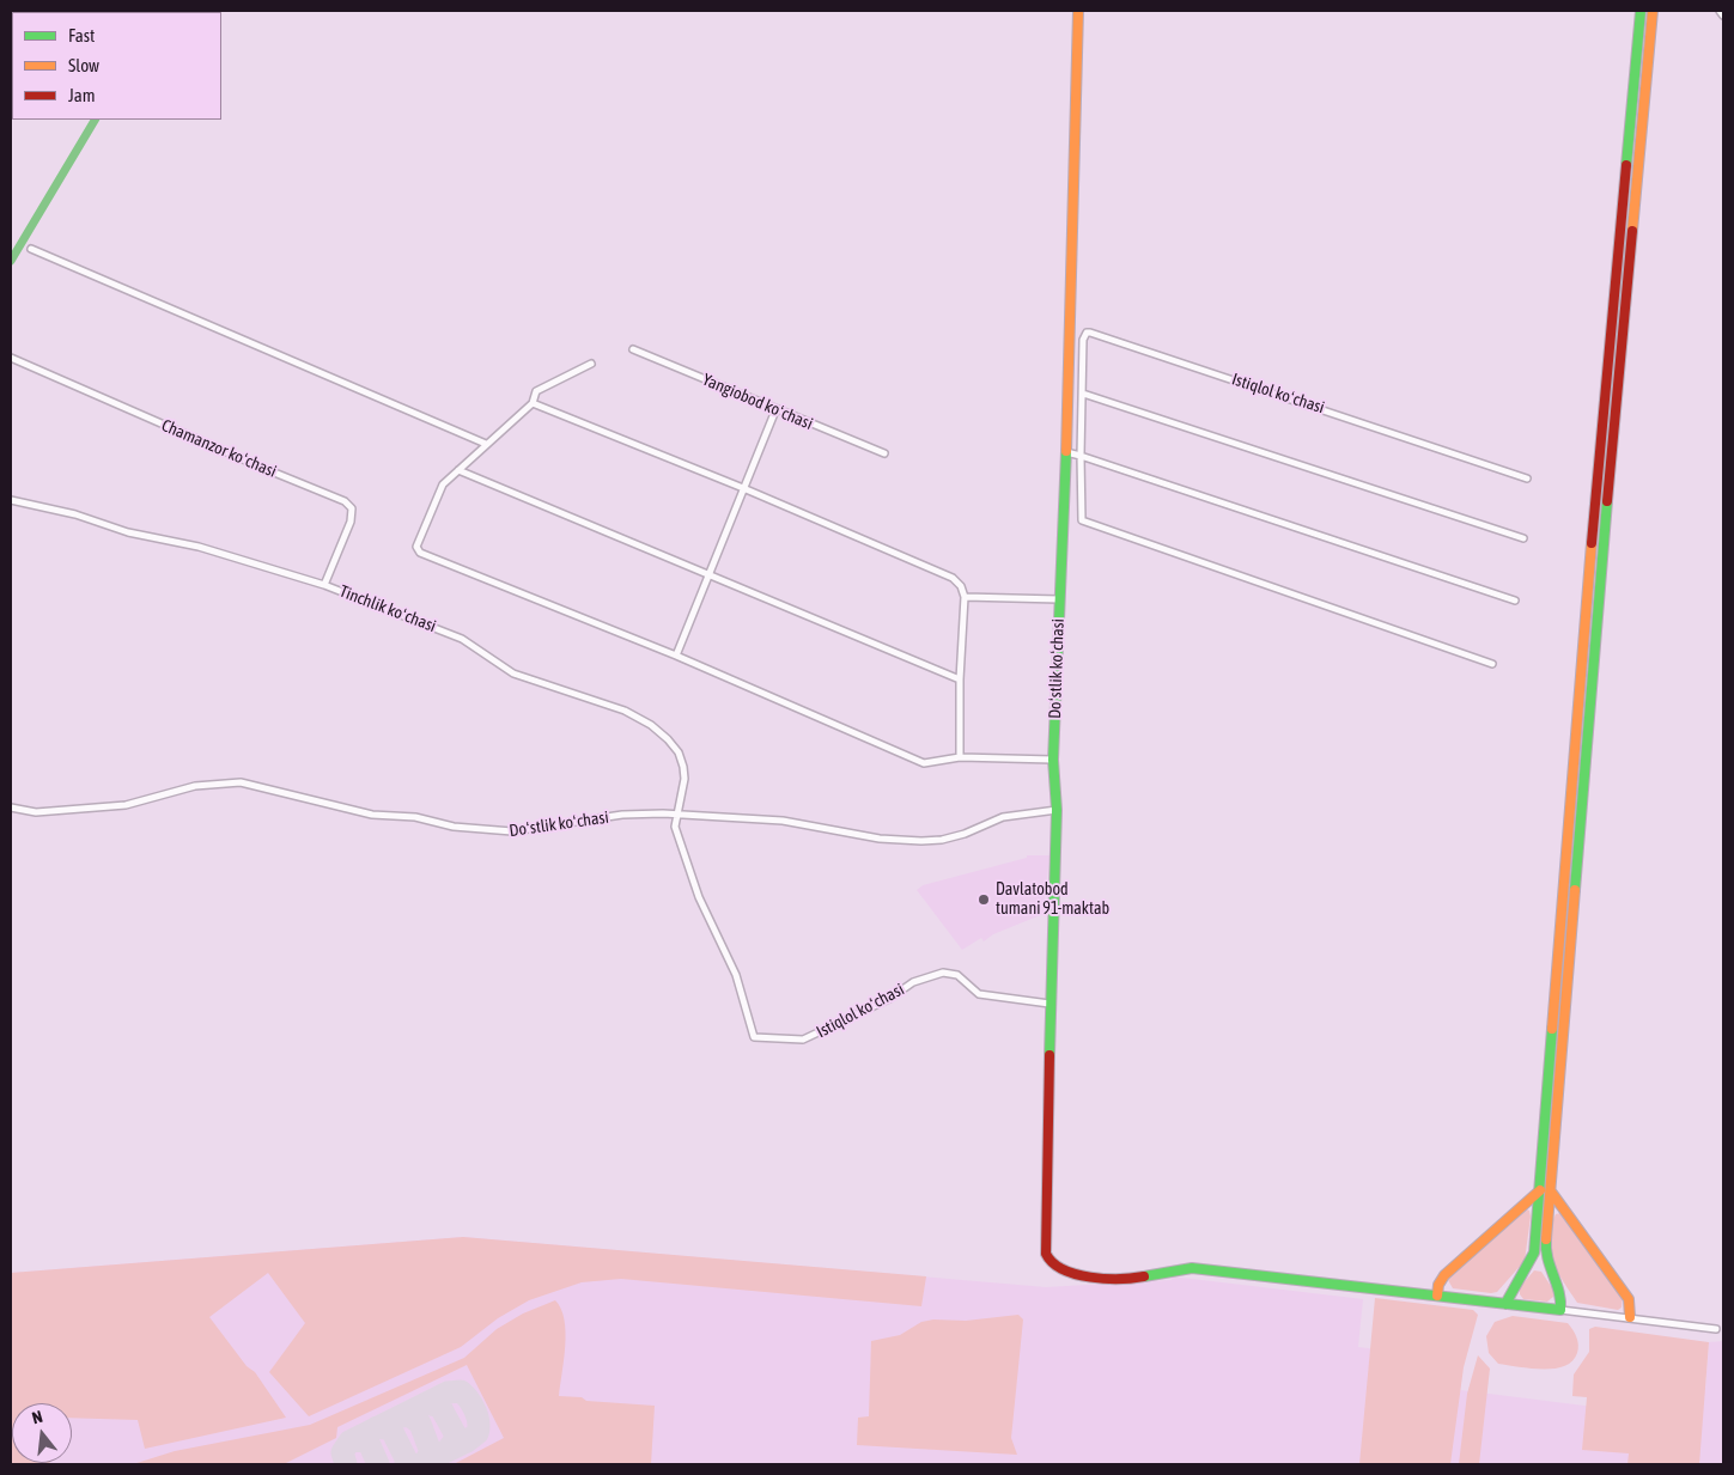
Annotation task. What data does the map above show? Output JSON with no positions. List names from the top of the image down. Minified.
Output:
{"streets":{"street":["Istiqlol koʻchasi","Yangiobod koʻchasi","Chamanzor koʻchasi","Tinchlik koʻchasi","Doʻstlik koʻchasi"]},"crossings":[["Istiqlol koʻchasi","Tinchlik koʻchasi"],["Istiqlol koʻchasi","Doʻstlik koʻchasi"],["Chamanzor koʻchasi","Tinchlik koʻchasi"],["Tinchlik koʻchasi","Doʻstlik koʻchasi"]],"places":["Davlatobod tumani 91-maktab"],"legend":["Fast","Slow","Jam"],"north":"top"}
